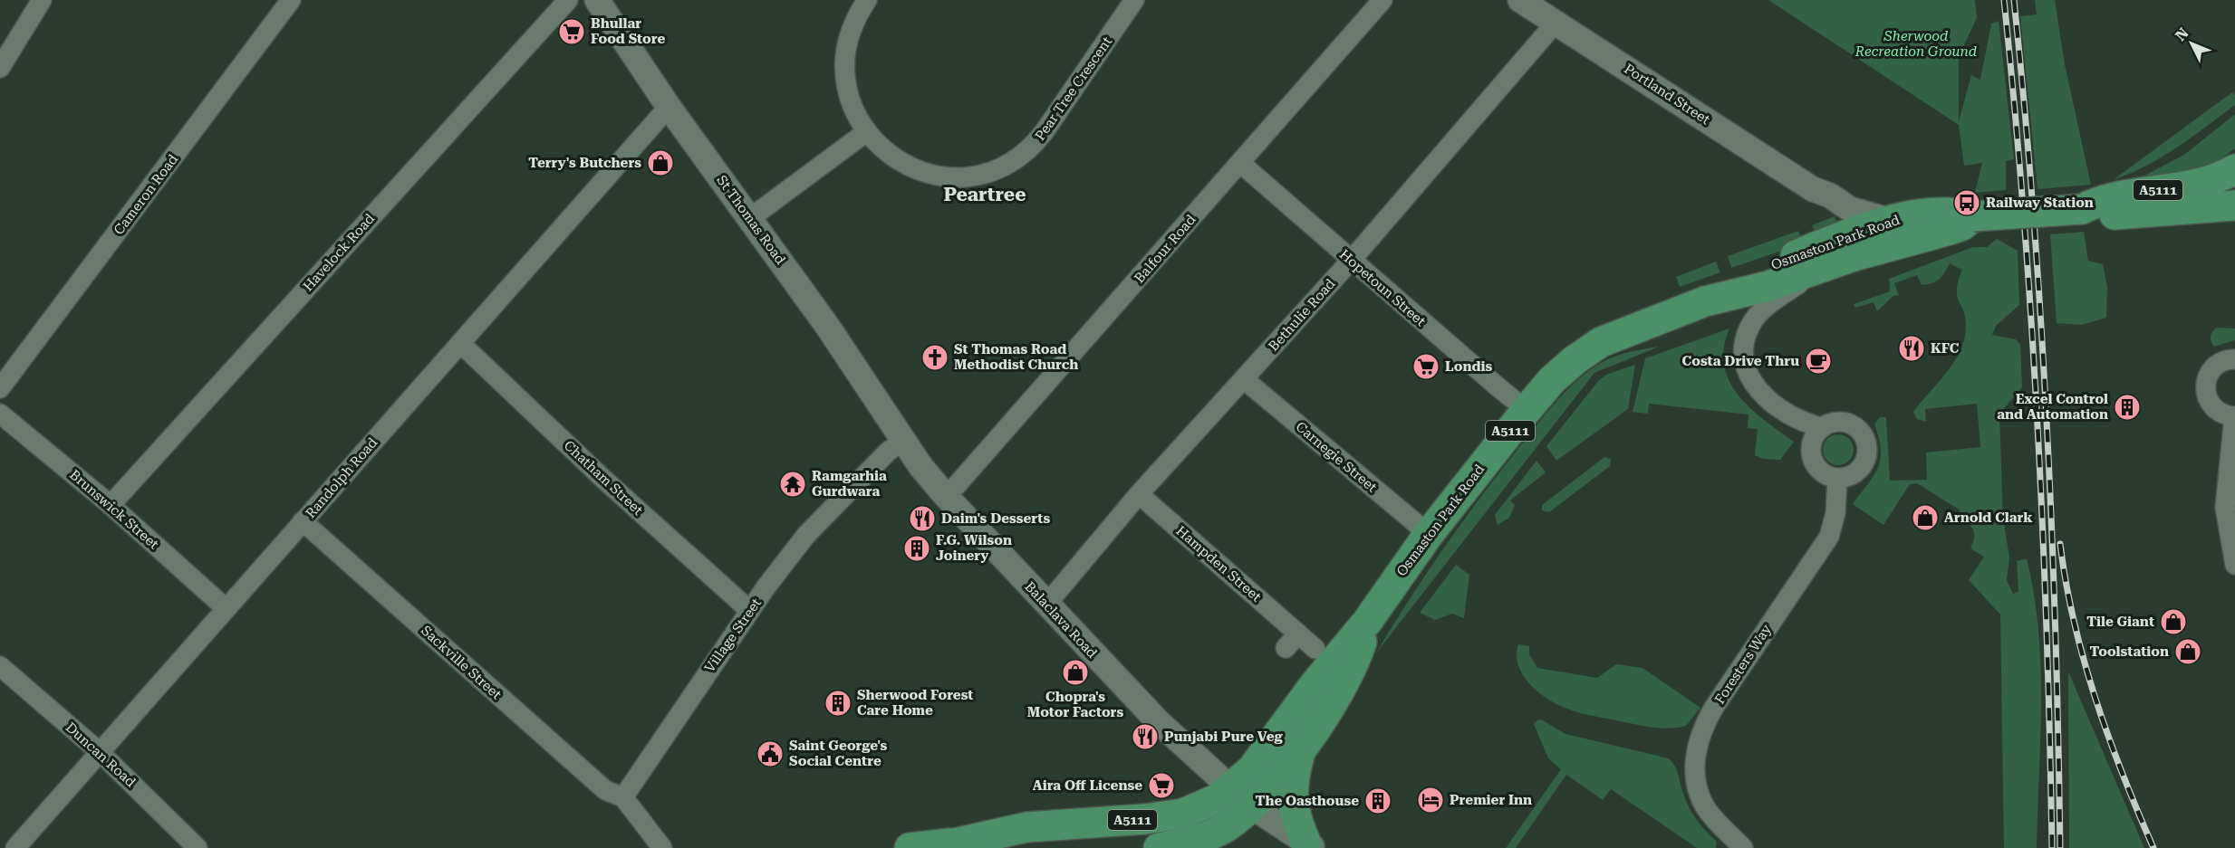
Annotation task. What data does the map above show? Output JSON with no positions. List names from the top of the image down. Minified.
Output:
{"streets":{"highway":["A5111","Osmaston Park Road"],"street":["Pear Tree Crescent","Portland Street","Cameron Road","St Thomas Road","Balfour Road","Havelock Road","Hopetoun Street","Bethulie Road","Carnegie Street","Randolph Road","Chatham Street","Brunswick Street","Hampden Street","Balaclava Road","Village Street","Sackville Street","Foresters Way","Duncan Road"]},"crossings":[["Portland Street","Osmaston Park Road"],["Portland Street","Bethulie Road"],["A5111","Osmaston Park Road"],["A5111","Balaclava Road"],["St Thomas Road","Randolph Road"],["St Thomas Road","Balaclava Road"],["St Thomas Road","Village Street"],["Osmaston Park Road","Hopetoun Street"],["Osmaston Park Road","Carnegie Street"],["Osmaston Park Road","Balaclava Road"],["Balfour Road","Hopetoun Street"],["Balfour Road","Balaclava Road"],["Havelock Road","Brunswick Street"],["Hopetoun Street","Bethulie Road"],["Bethulie Road","Carnegie Street"],["Bethulie Road","Hampden Street"],["Bethulie Road","Balaclava Road"],["Randolph Road","Chatham Street"],["Randolph Road","Brunswick Street"],["Randolph Road","Sackville Street"],["Randolph Road","Duncan Road"],["Chatham Street","Village Street"],["Balaclava Road","Village Street"],["Village Street","Sackville Street"]],"districts":["Peartree"],"parks":["Sherwood Recreation Ground"],"places":{"supermarket":["Bhullar Food Store","Londis","Aira Off License"],"shop":["Terry's Butchers","Arnold Clark","Tile Giant","Toolstation","Chopra's Motor Factors"],"bus stop":["Railway Station"],"restaurant":["KFC","Daim's Desserts","Punjabi Pure Veg"],"church":["St Thomas Road Methodist Church"],"cafe":["Costa Drive Thru"],"building":["Excel Control and Automation","F.G. Wilson Joinery","Sherwood Forest Care Home","The Oasthouse"],"temple":["Ramgarhia Gurdwara"],"public building":["Saint George's Social Centre"],"hotel":["Premier Inn"]},"north":"top left"}
